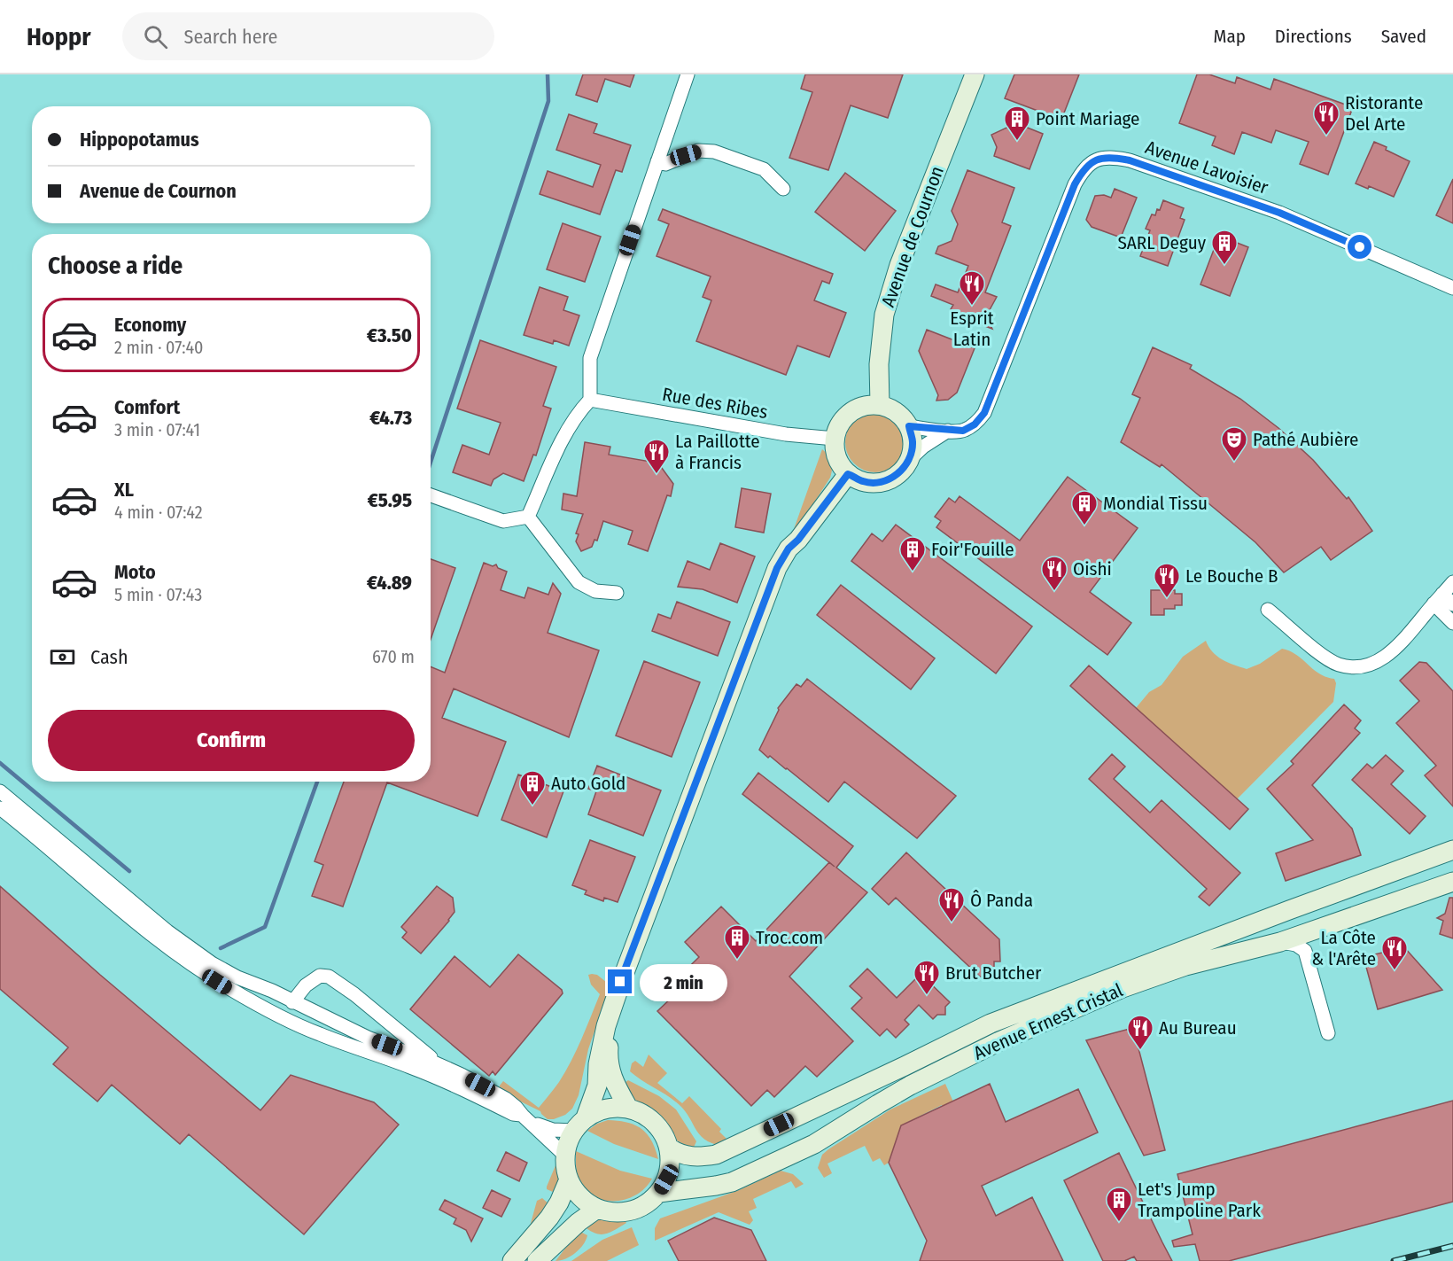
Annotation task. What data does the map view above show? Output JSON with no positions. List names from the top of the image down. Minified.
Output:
{"streets":{"main road":["Avenue de Cournon","Avenue Ernest Cristal"],"street":["Avenue Lavoisier","Rue des Ribes"]},"crossings":[["Avenue Lavoisier","Avenue de Cournon"],["Avenue Lavoisier","Rue des Ribes"],["Avenue de Cournon","Rue des Ribes"]],"places":{"restaurant":["Ristorante Del Arte","Esprit Latin","La Paillotte à Francis","Oishi","Le Bouche B","Ô Panda","La Côte & l'Arête","Brut Butcher","Au Bureau"],"building":["Point Mariage","SARL Deguy","Mondial Tissu","Foir'Fouille","Auto Gold","Troc.com","Let's Jump Trampoline Park"],"theatre":["Pathé Aubière"]},"page":{"header":"Hoppr","search":"Search here","nav":["Map","Directions","Saved"],"banner":["Hippopotamus","Avenue de Cournon"],"heading":"Choose a ride","list":[{"name":"Economy","note":"2 min · 07:40","value":"€3.50"},{"name":"Comfort","note":"3 min · 07:41","value":"€4.73"},{"name":"XL","note":"4 min · 07:42","value":"€5.95"},{"name":"Moto","note":"5 min · 07:43","value":"€4.89"}],"pay":["Cash","670 m"],"buttons":"Confirm","bubble":"2 min"}}
